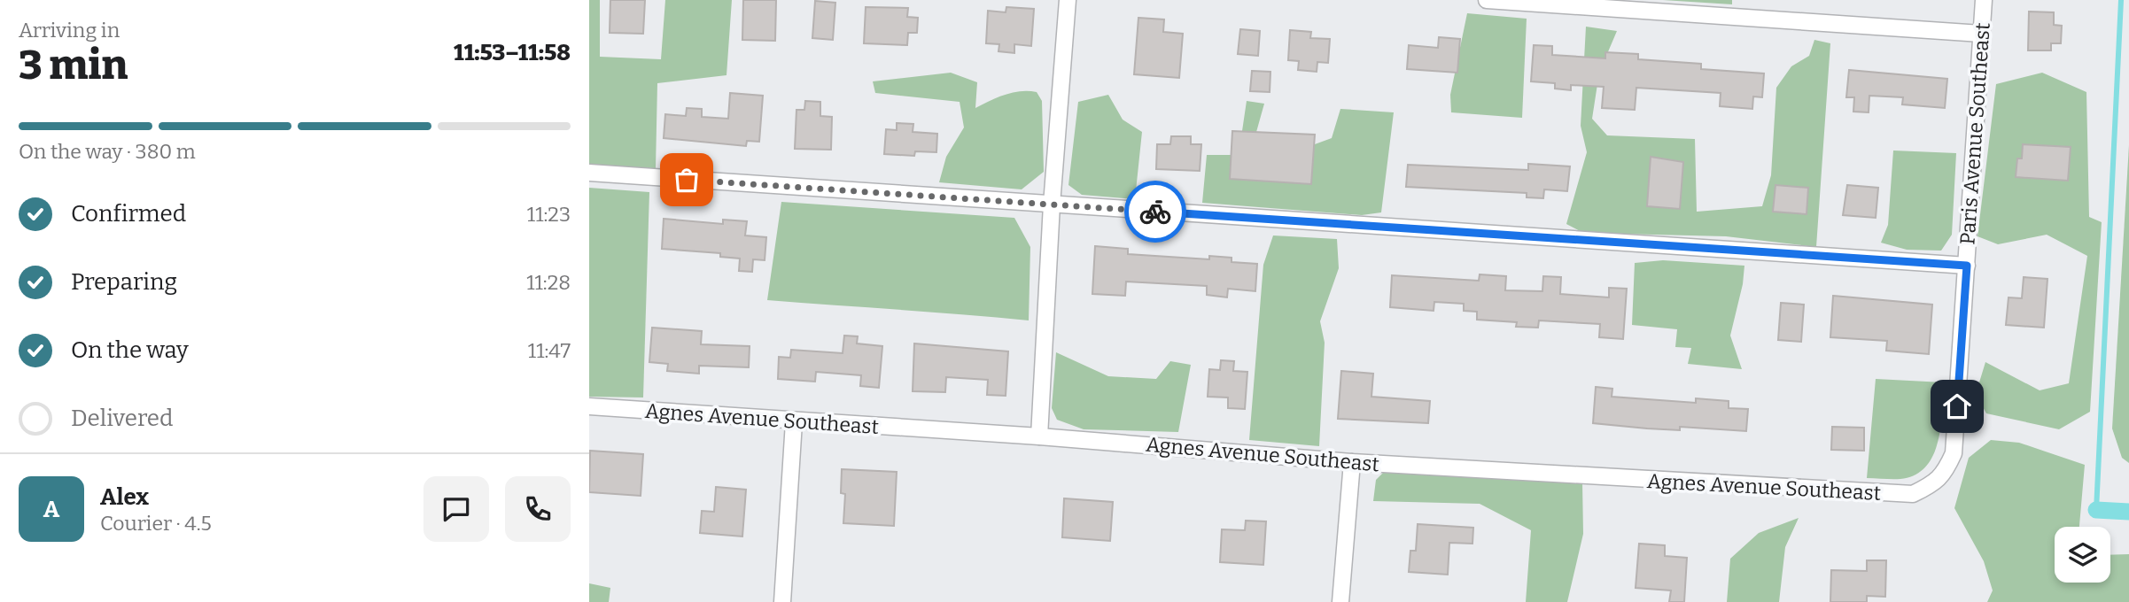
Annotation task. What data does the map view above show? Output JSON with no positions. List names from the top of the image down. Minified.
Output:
{"streets":{"street":["Paris Avenue Southeast","Agnes Avenue Southeast"]},"crossings":[["Paris Avenue Southeast","Agnes Avenue Southeast"]],"page":{"heading":["3 min","Arriving in","11:53–11:58"],"panel":["Alex","Courier · 4.5"],"bar":"On the way · 380 m","list":[["Confirmed","11:23"],["Preparing","11:28"],["On the way","11:47"],"Delivered"],"round":"A"}}
